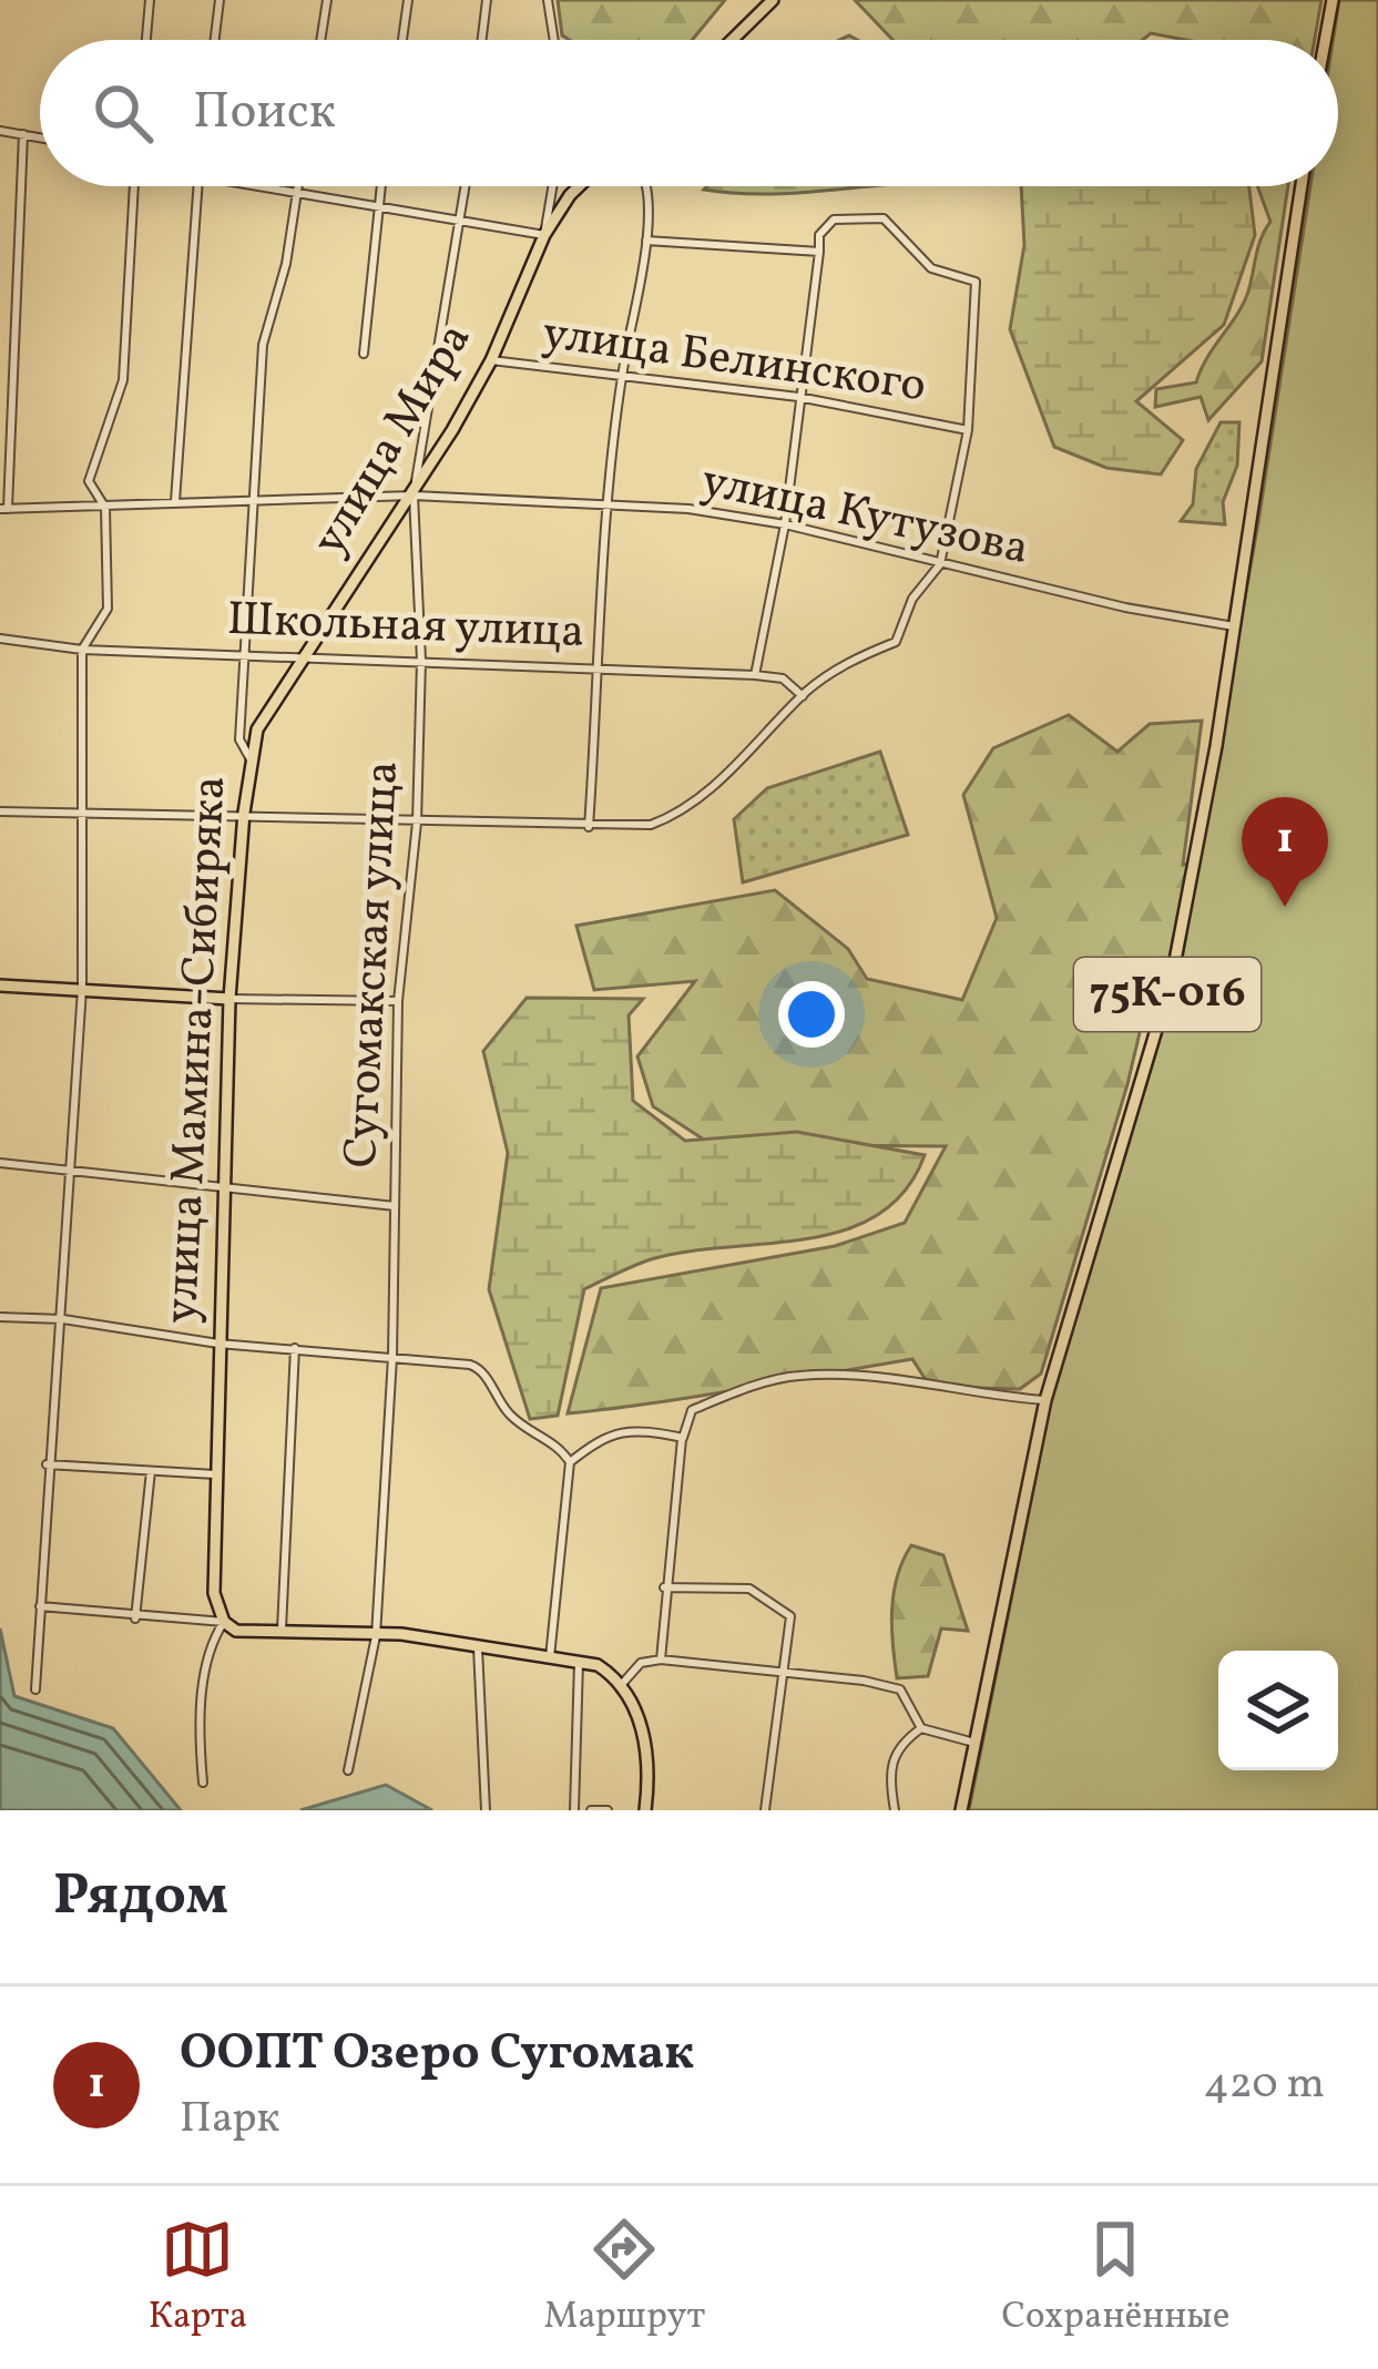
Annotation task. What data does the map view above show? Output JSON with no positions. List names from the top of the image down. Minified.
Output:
{"streets":{"main road":["улица Мира","75К-016","улица Мамина-Сибиряка"],"street":["улица Белинского","улица Кутузова","Школьная улица","Сугомакская улица"]},"crossings":[["улица Белинского","улица Мира"],["улица Мира","улица Кутузова"],["улица Мира","Школьная улица"],["улица Мира","Сугомакская улица"],["улица Мира","улица Мамина-Сибиряка"],["улица Кутузова","Сугомакская улица"],["улица Кутузова","75К-016"],["улица Кутузова","улица Мамина-Сибиряка"],["Школьная улица","Сугомакская улица"],["Школьная улица","улица Мамина-Сибиряка"]],"page":{"search":"Поиск","pins":"1","heading":"Рядом","list":[{"mark":"1","name":"ООПТ Озеро Сугомак","note":"Парк","value":"420 m"}],"nav":["Карта","Маршрут","Сохранённые"]}}
